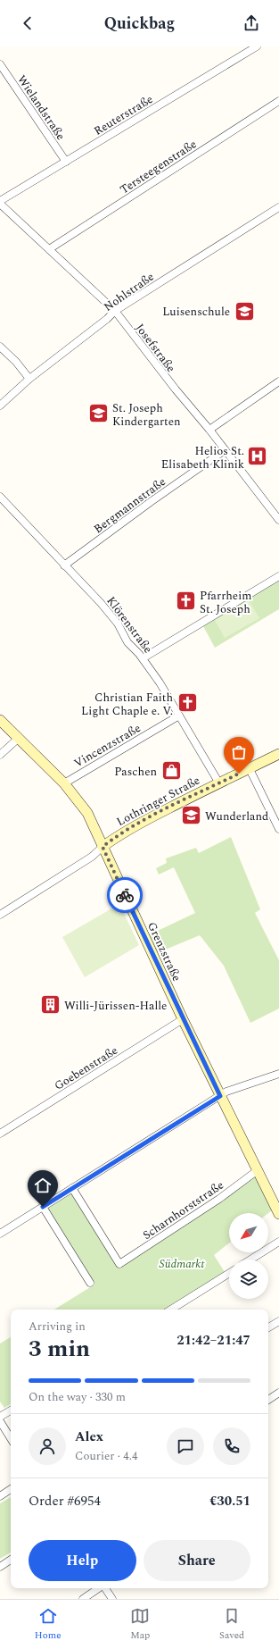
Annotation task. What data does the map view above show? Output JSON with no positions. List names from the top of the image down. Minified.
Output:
{"streets":{"street":["Wielandstraße","Reuterstraße","Tersteegenstraße","Nohlstraße","Josefstraße","Bergmannstraße","Klörenstraße","Vincenzstraße","Lothringer Straße","Grenzstraße","Goebenstraße","Scharnhorststraße"]},"crossings":[["Wielandstraße","Reuterstraße"],["Reuterstraße","Josefstraße"],["Tersteegenstraße","Josefstraße"],["Nohlstraße","Josefstraße"],["Josefstraße","Bergmannstraße"],["Bergmannstraße","Klörenstraße"],["Klörenstraße","Vincenzstraße"],["Klörenstraße","Lothringer Straße"],["Vincenzstraße","Grenzstraße"],["Lothringer Straße","Grenzstraße"],["Grenzstraße","Goebenstraße"],["Grenzstraße","Scharnhorststraße"]],"parks":["Südmarkt"],"places":{"school or university":["Luisenschule","St. Joseph Kindergarten","Wunderland"],"hospital":["Helios St. Elisabeth Klinik"],"church":["Pfarrheim St. Joseph","Christian Faith Light Chaple e. V."],"shop":["Paschen"],"building":["Willi-Jürissen-Halle"]},"north":"bottom left","page":{"header":"Quickbag","heading":["3 min","Arriving in","21:42–21:47"],"panel":["Alex","Courier · 4.4","Order #6954","€30.51"],"bar":"On the way · 330 m","buttons":["Help","Share"],"tabs":["Home","Map","Saved"]}}
